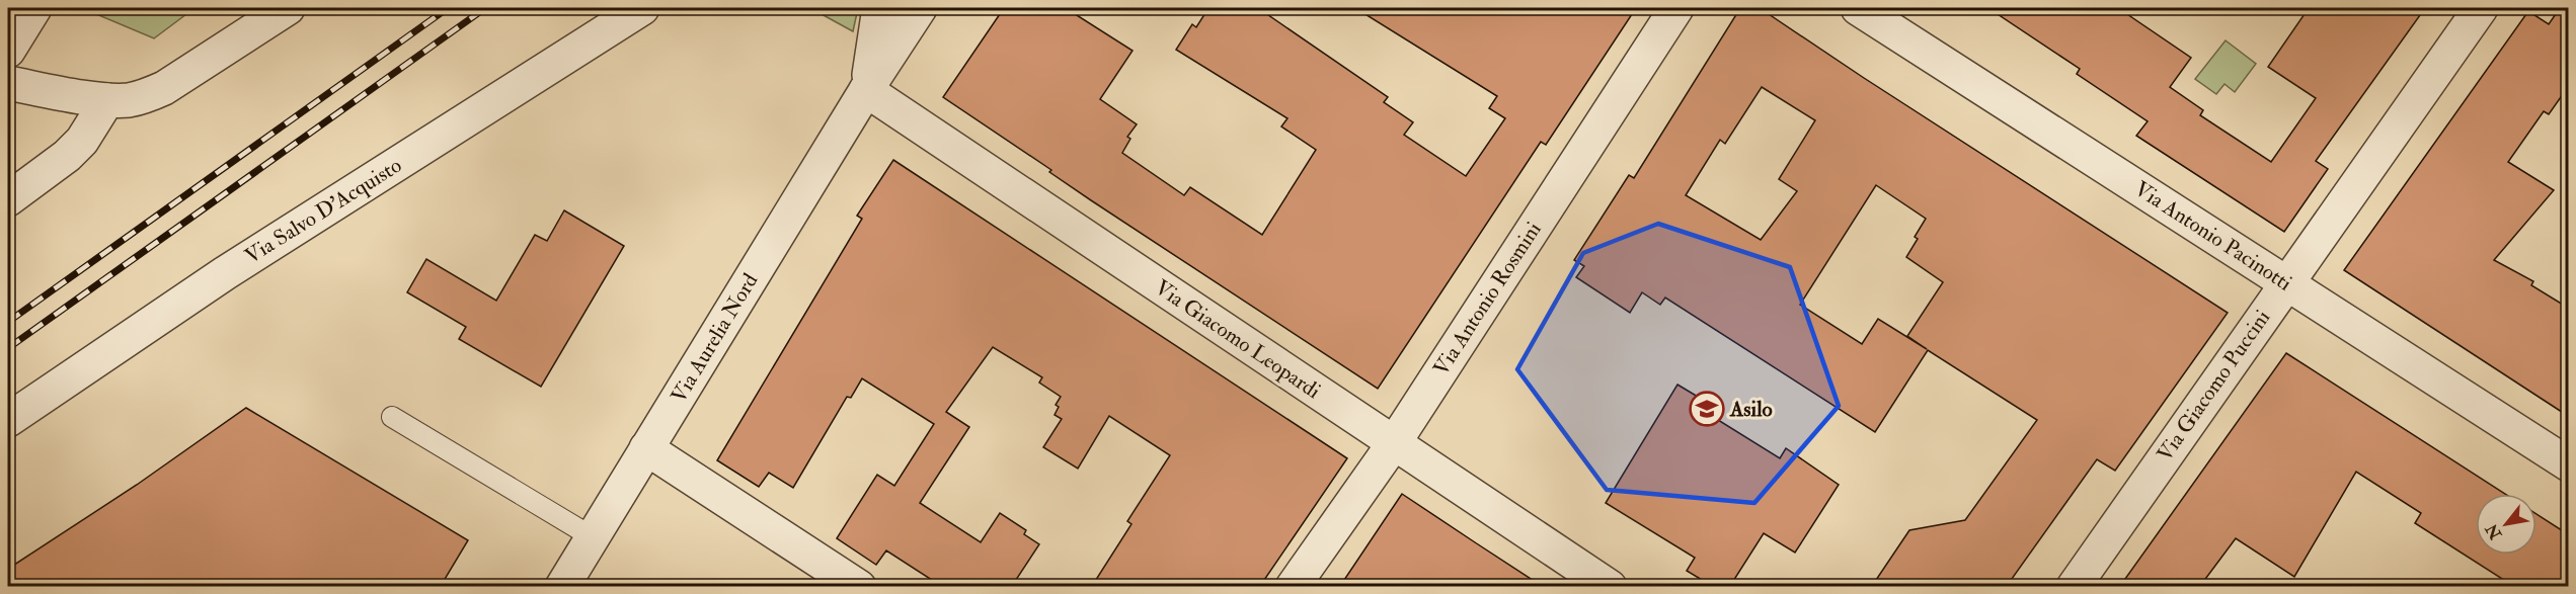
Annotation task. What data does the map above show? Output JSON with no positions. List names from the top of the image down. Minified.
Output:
{"streets":{"street":["Via Salvo D'Acquisto","Via Antonio Pacinotti","Via Antonio Rosmini","Via Aurelia Nord","Via Giacomo Leopardi","Via Giacomo Puccini"]},"crossings":[["Via Antonio Pacinotti","Via Giacomo Puccini"],["Via Antonio Rosmini","Via Giacomo Leopardi"],["Via Aurelia Nord","Via Giacomo Leopardi"]],"places":{"school or university":["Asilo"]},"north":"bottom left"}
